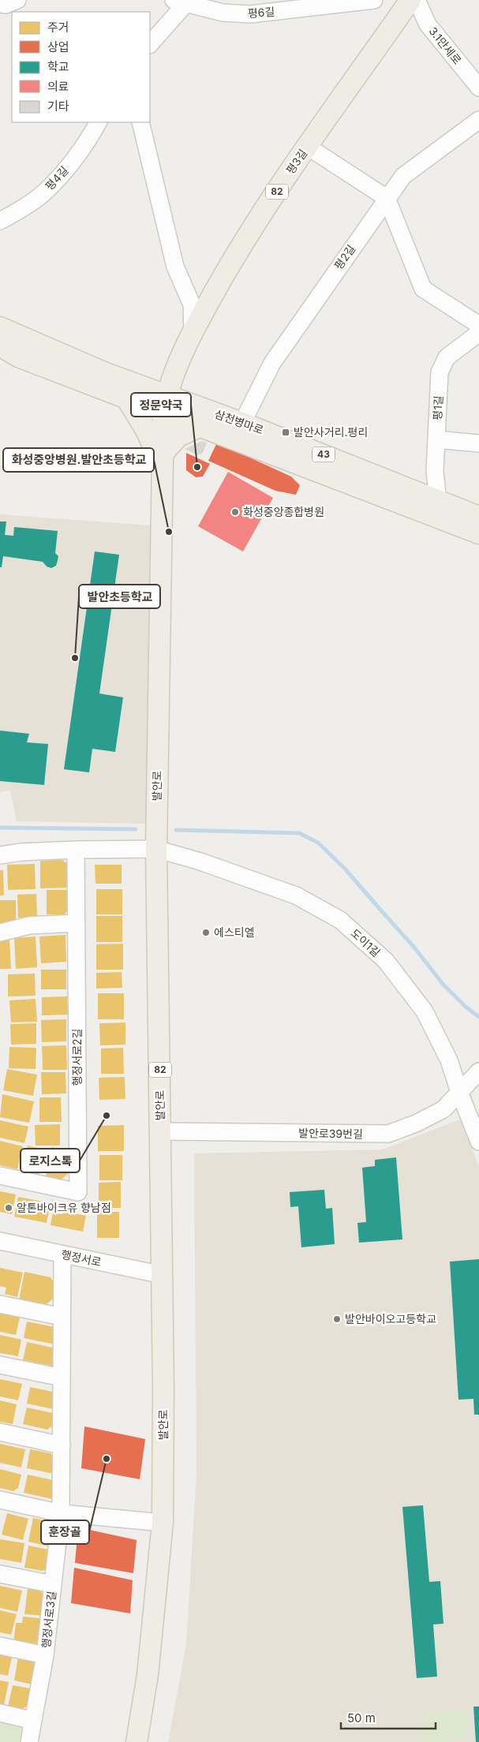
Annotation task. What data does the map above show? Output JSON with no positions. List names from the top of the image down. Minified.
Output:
{"streets":{"main road":["평3길","82","삼천병마로","43","발안로"],"street":["평6길","3.1만세로","평4길","평2길","평1길","도이1길","행정서로2길","발안로39번길","행정서로","행정서로3길"]},"crossings":[["평3길","삼천병마로"],["평3길","발안로"],["평2길","삼천병마로"],["평1길","삼천병마로"],["삼천병마로","발안로"],["발안로","도이1길"],["발안로","발안로39번길"],["발안로","행정서로"],["도이1길","발안로39번길"],["행정서로","행정서로3길"]],"places":{"transit":["발안사거리.평리"],"other":["정문약국","화성중앙종합병원","화성중앙병원.발안초등학교","발안초등학교","에스티엘","로지스톡","알톤바이크유 향남점","발안바이오고등학교","훈장골"]},"legend":["주거","상업","학교","의료","기타"],"scale_bar":"50 m"}
